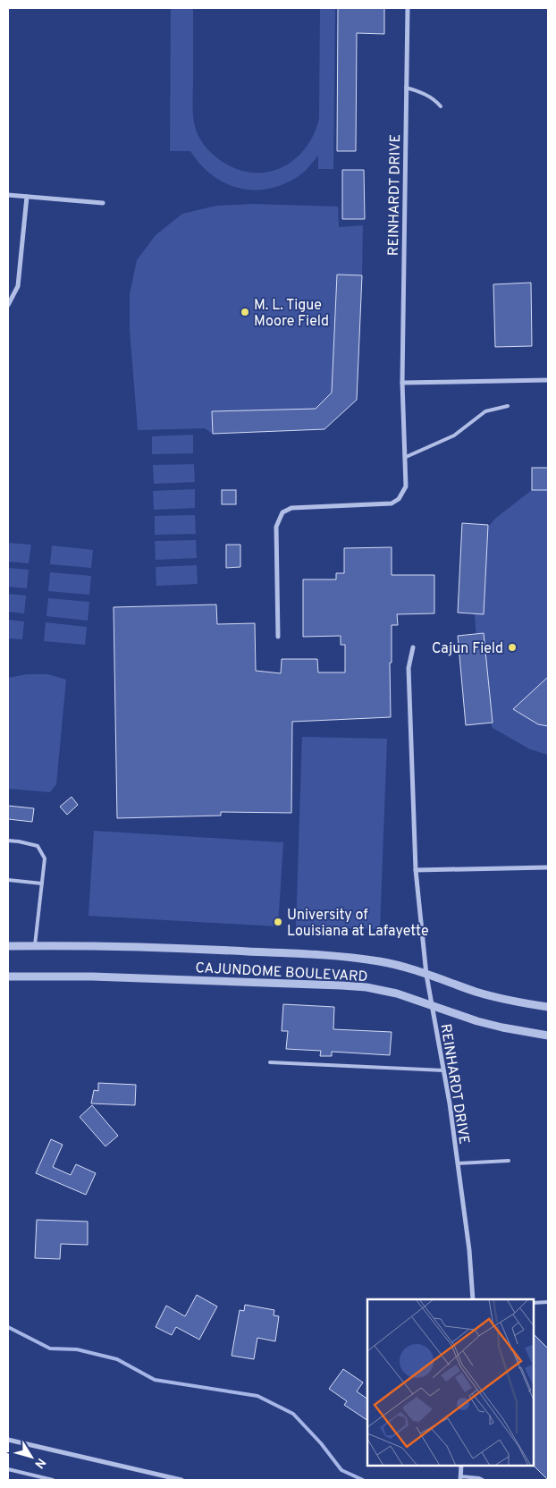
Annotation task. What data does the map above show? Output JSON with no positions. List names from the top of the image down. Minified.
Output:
{"streets":{"street":["REINHARDT DRIVE","CAJUNDOME BOULEVARD"]},"crossings":[["REINHARDT DRIVE","CAJUNDOME BOULEVARD"]],"places":["M. L. Tigue Moore Field","Cajun Field","University of Louisiana at Lafayette"],"north":"bottom right"}
